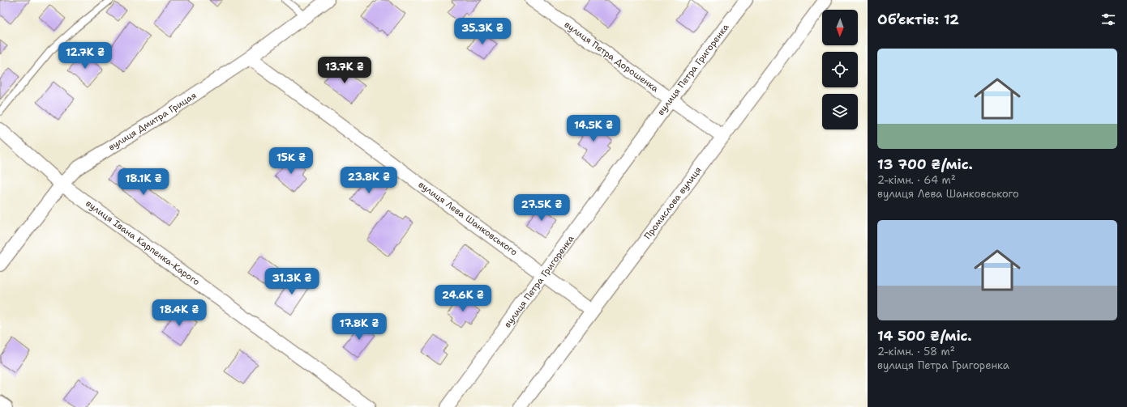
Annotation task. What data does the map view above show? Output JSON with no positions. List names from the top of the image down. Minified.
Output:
{"streets":{"street":["вулиця Петра Дорошенка","вулиця Петра Григоренка","вулиця Дмитра Грицая","Промислова вулиця","вулиця Лева Шанковського","вулиця Івана Карпенка-Карого"]},"crossings":[["вулиця Петра Дорошенка","вулиця Петра Григоренка"],["вулиця Петра Дорошенка","Промислова вулиця"],["вулиця Петра Григоренка","вулиця Лева Шанковського"],["вулиця Дмитра Грицая","вулиця Лева Шанковського"],["вулиця Дмитра Грицая","вулиця Івана Карпенка-Карого"],["Промислова вулиця","вулиця Лева Шанковського"]],"north":"bottom","page":{"heading":"Об’єктів: 12","price":["35.3K ₴","12.7K ₴","13.7K ₴","14.5K ₴","15K ₴","23.8K ₴","18.1K ₴","27.5K ₴","31.3K ₴","24.6K ₴","18.4K ₴","17.8K ₴"],"list":[{"name":"13 700 ₴/міс.","note":"2-кімн. · 64 m² · вулиця Лева Шанковського"},{"name":"14 500 ₴/міс.","note":"2-кімн. · 58 m² · вулиця Петра Григоренка"}]}}
